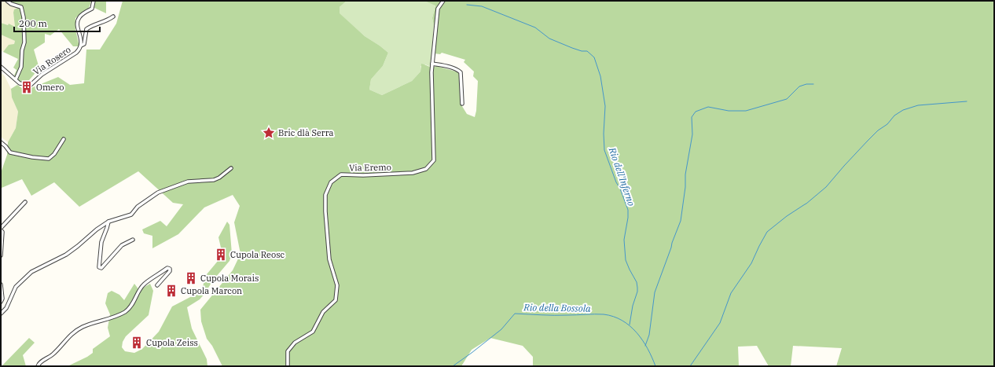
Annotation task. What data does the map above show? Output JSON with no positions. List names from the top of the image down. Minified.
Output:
{"streets":{"street":["Via Rosero","Via Eremo"]},"water":["Rio dell'Inferno","Rio della Bossola"],"places":{"building":["Omero","Cupola Reosc","Cupola Morais","Cupola Marcon","Cupola Zeiss"],"place":["Bric dlà Serra"]},"scale_bar":"200 m"}
